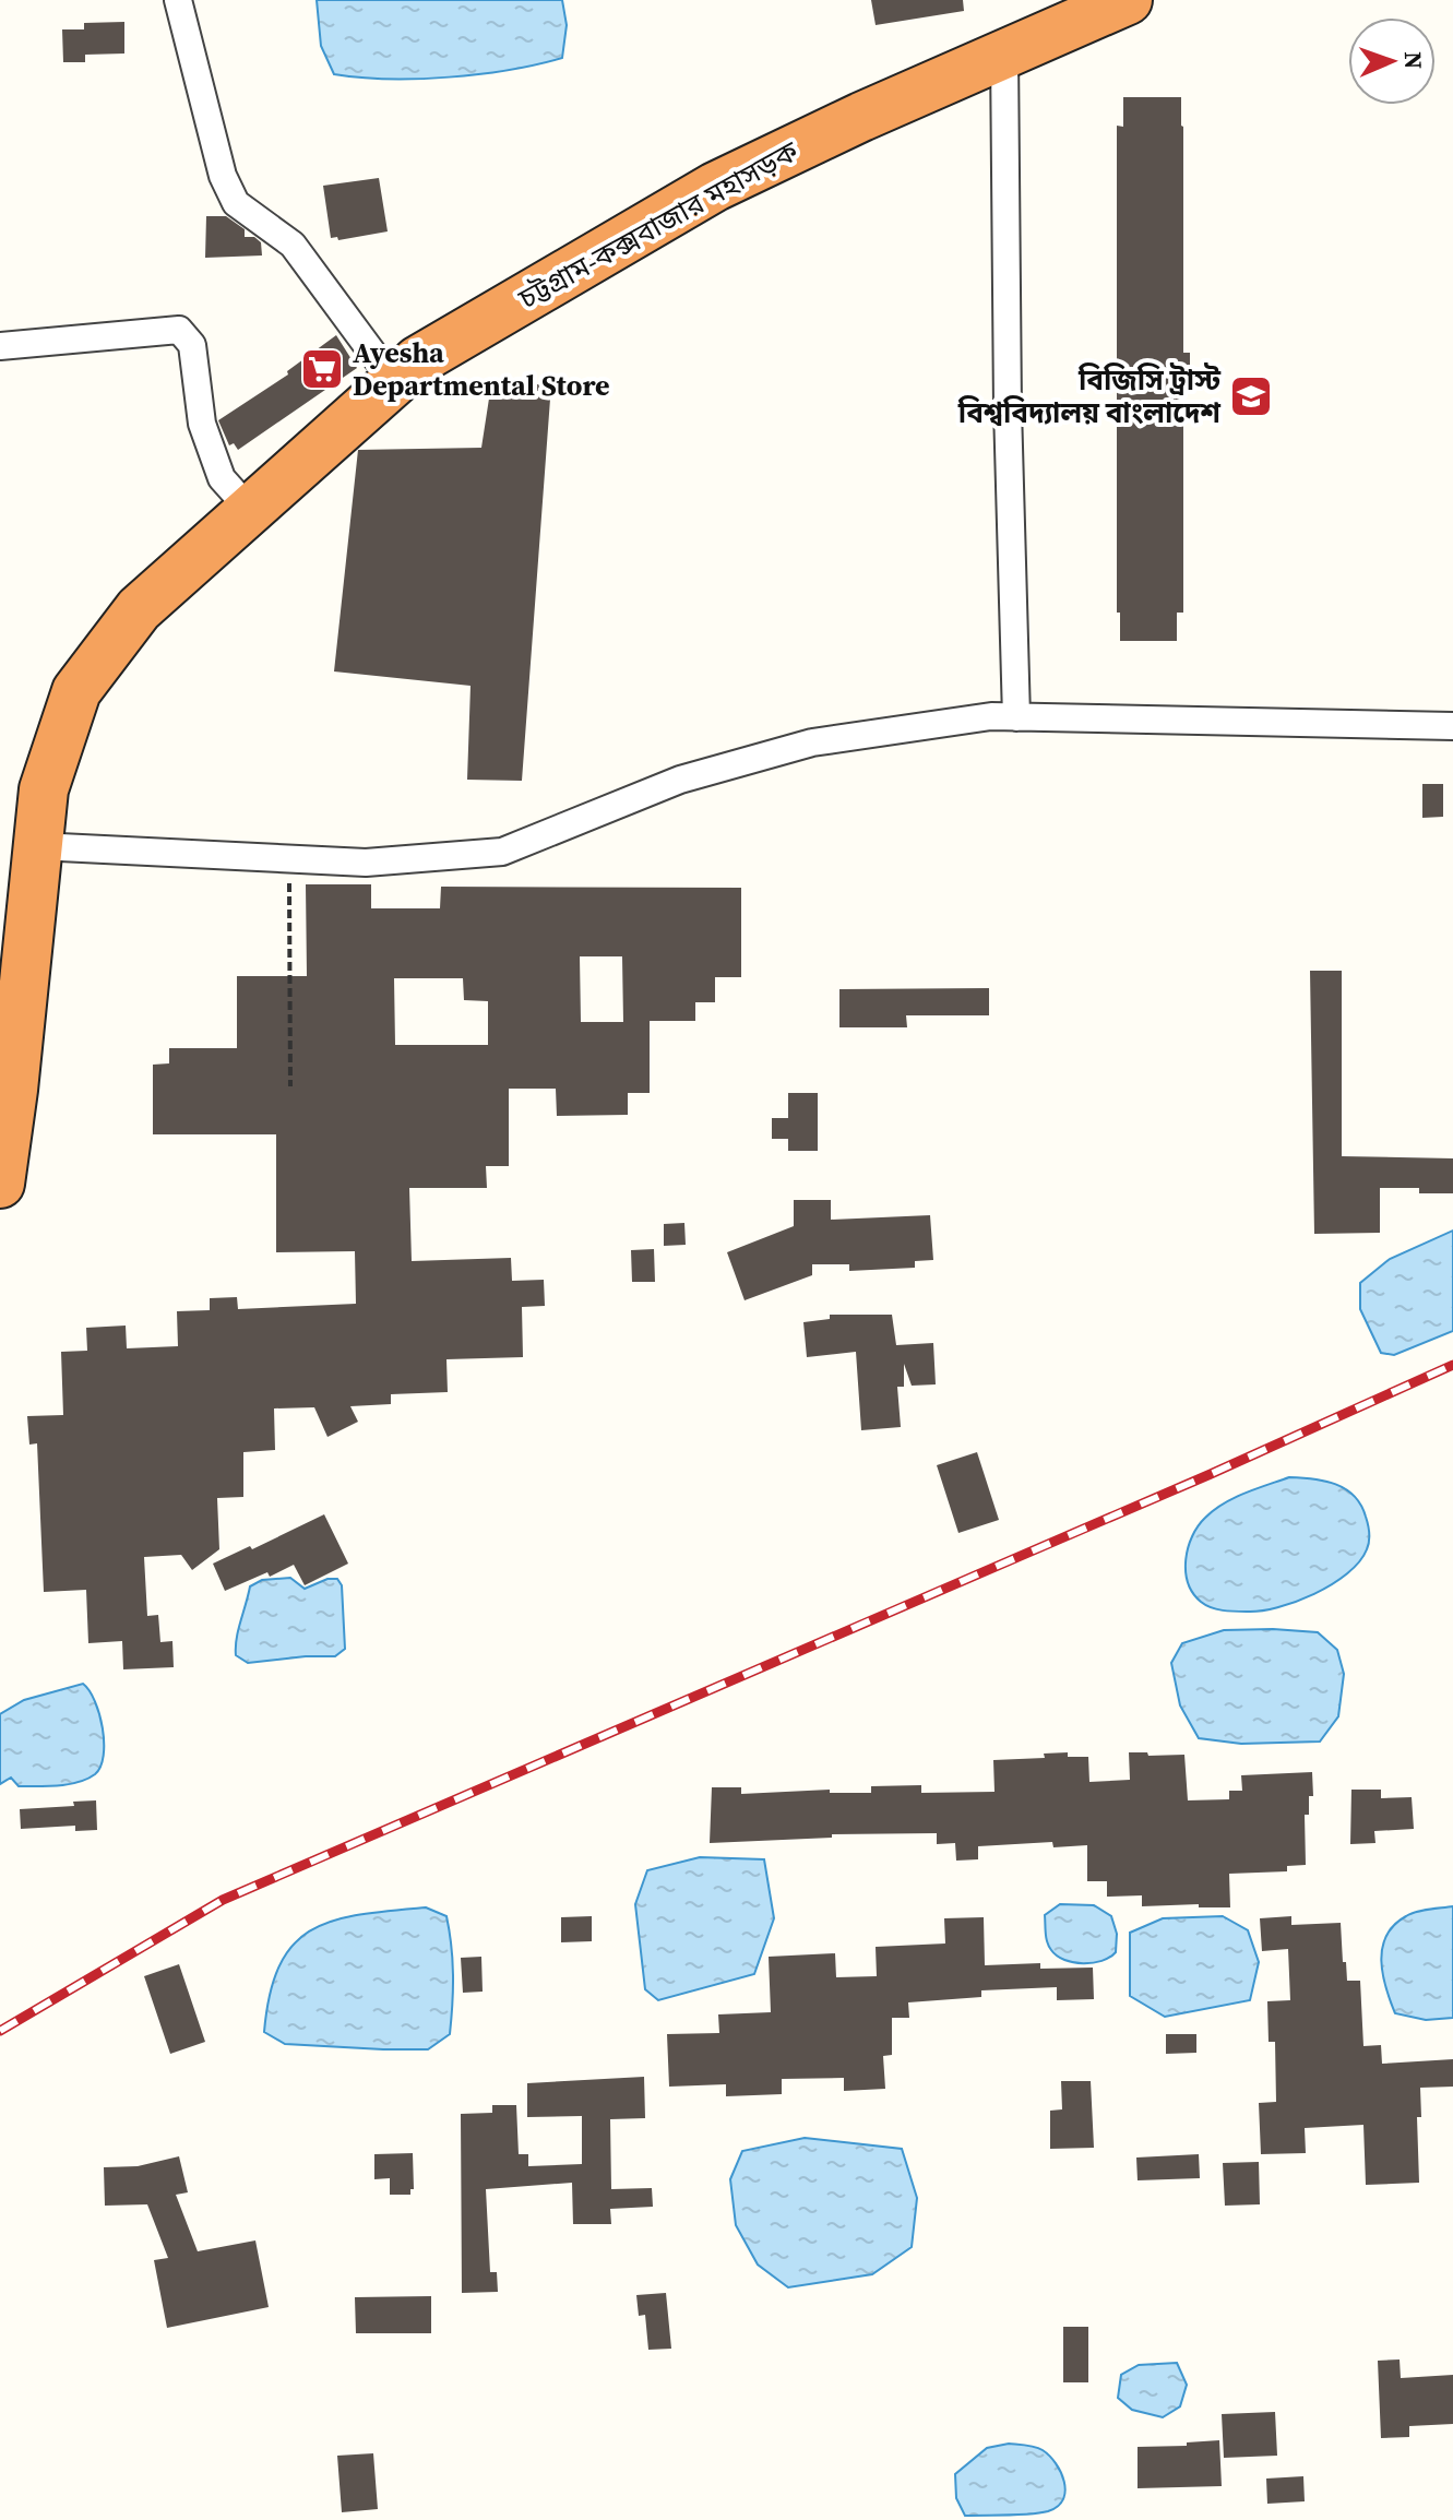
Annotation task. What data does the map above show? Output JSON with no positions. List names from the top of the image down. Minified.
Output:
{"streets":{"highway":["চট্টগ্রাম-কক্সবাজার মহাসড়ক"]},"places":{"supermarket":["Ayesha Departmental Store"],"school or university":["বিজিসি ট্রাস্ট বিশ্ববিদ্যালয় বাংলাদেশ"]},"north":"right"}
